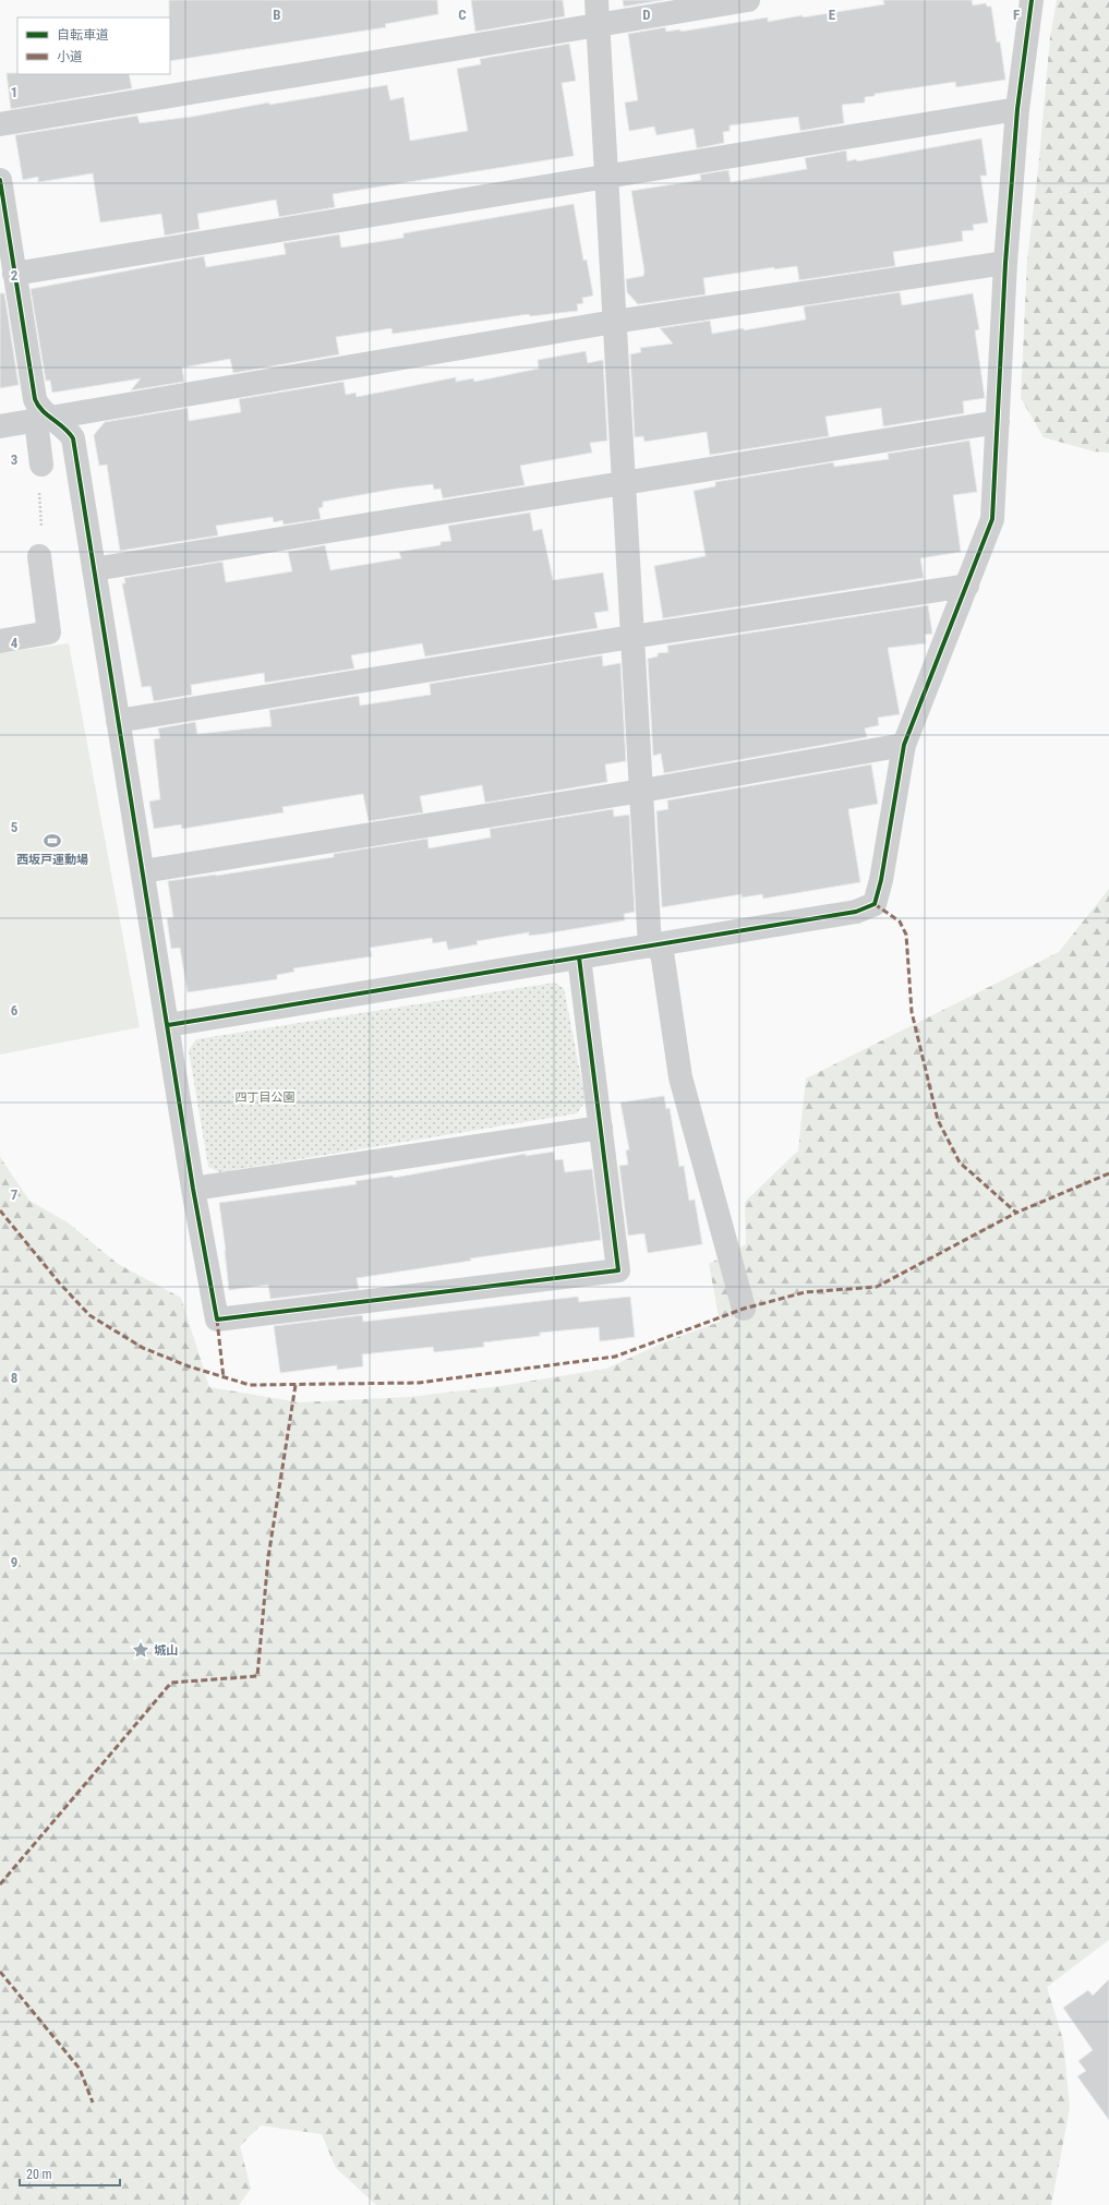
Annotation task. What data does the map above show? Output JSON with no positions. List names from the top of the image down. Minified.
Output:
{"parks":["四丁目公園"],"places":{"sports":["西坂戸運動場"],"place":["城山"]},"legend":["自転車道","小道"],"scale_bar":"20 m","grid":{"columns":["B","C","D","E","F"],"rows":["1","2","3","4","5","6","7","8","9"]}}
